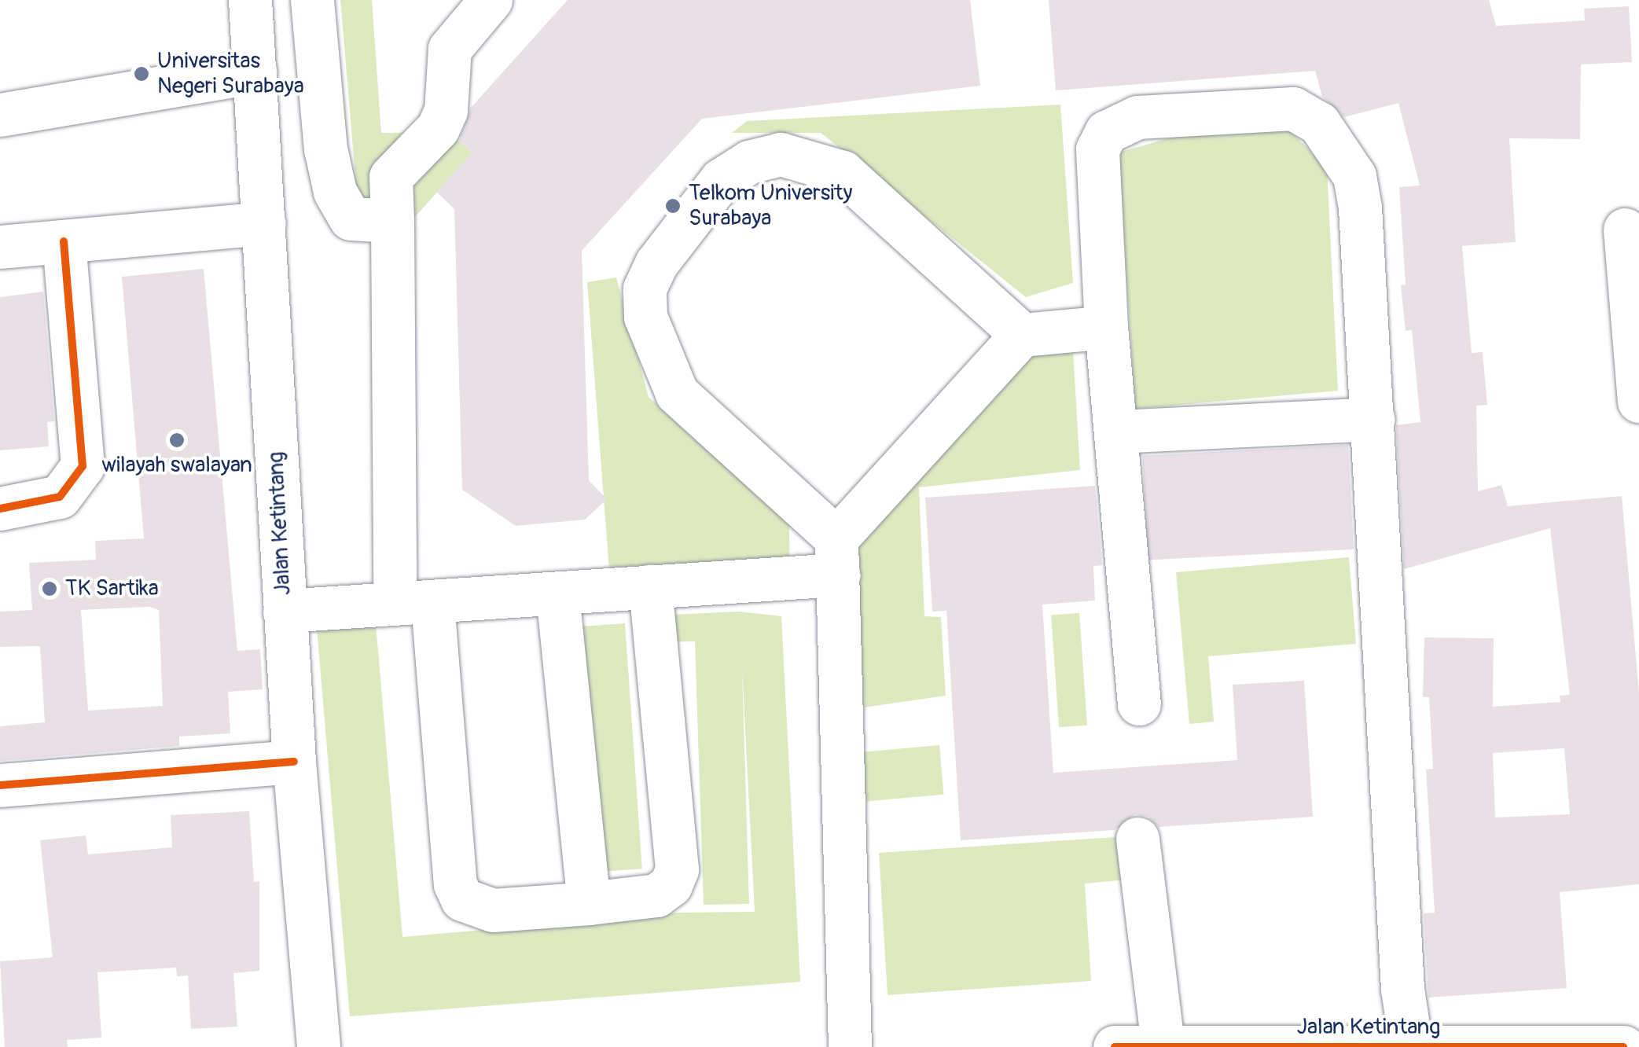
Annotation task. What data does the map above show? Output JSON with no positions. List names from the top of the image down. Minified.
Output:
{"streets":{"street":["Jalan Ketintang"]},"places":["Universitas Negeri Surabaya","Telkom University Surabaya","wilayah swalayan","TK Sartika"]}
